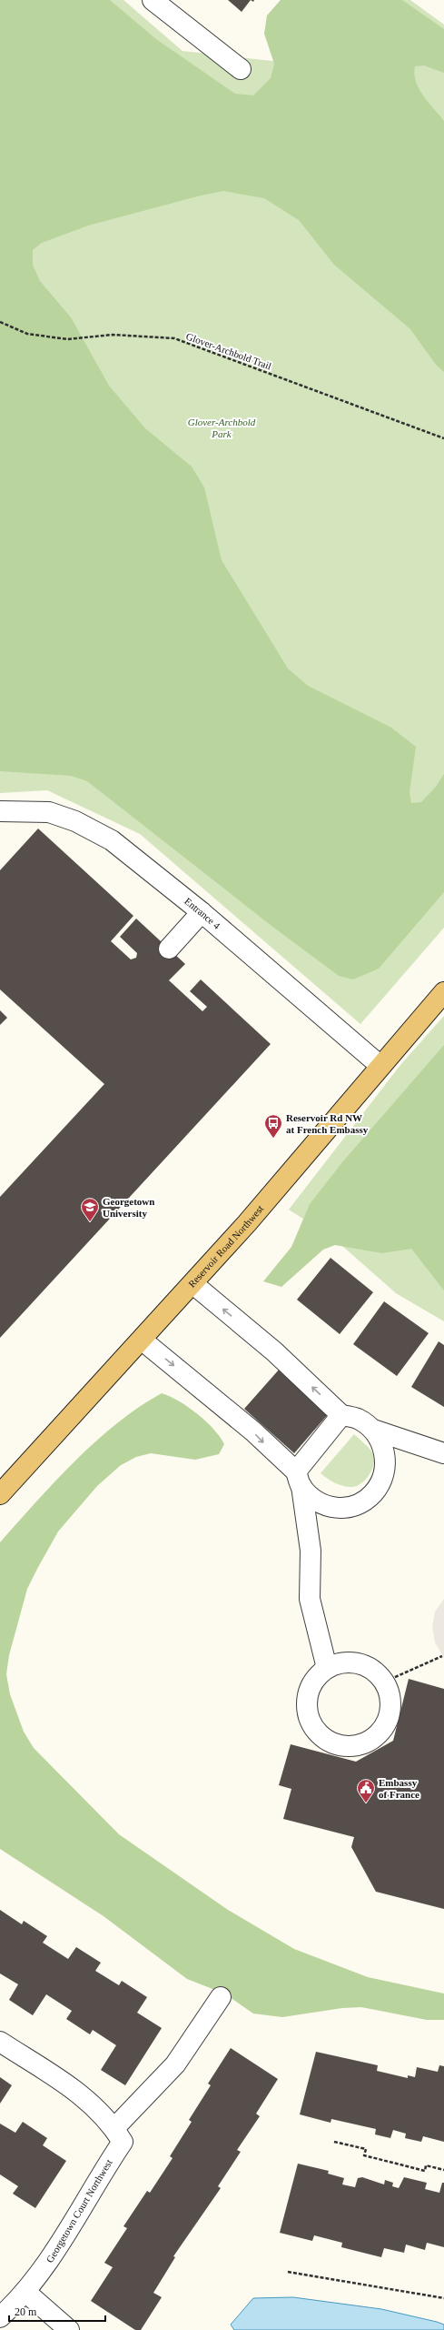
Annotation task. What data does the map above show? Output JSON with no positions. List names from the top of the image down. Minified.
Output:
{"streets":{"main road":["Reservoir Road Northwest"],"street":["Entrance 4","Georgetown Court Northwest"],"path":["Glover-Archbold Trail"]},"crossings":[["Entrance 4","Reservoir Road Northwest"]],"parks":["Glover-Archbold Park"],"places":{"bus stop":["Reservoir Rd NW at French Embassy"],"school or university":["Georgetown University"],"public building":["Embassy of France"]},"scale_bar":"20 m"}
